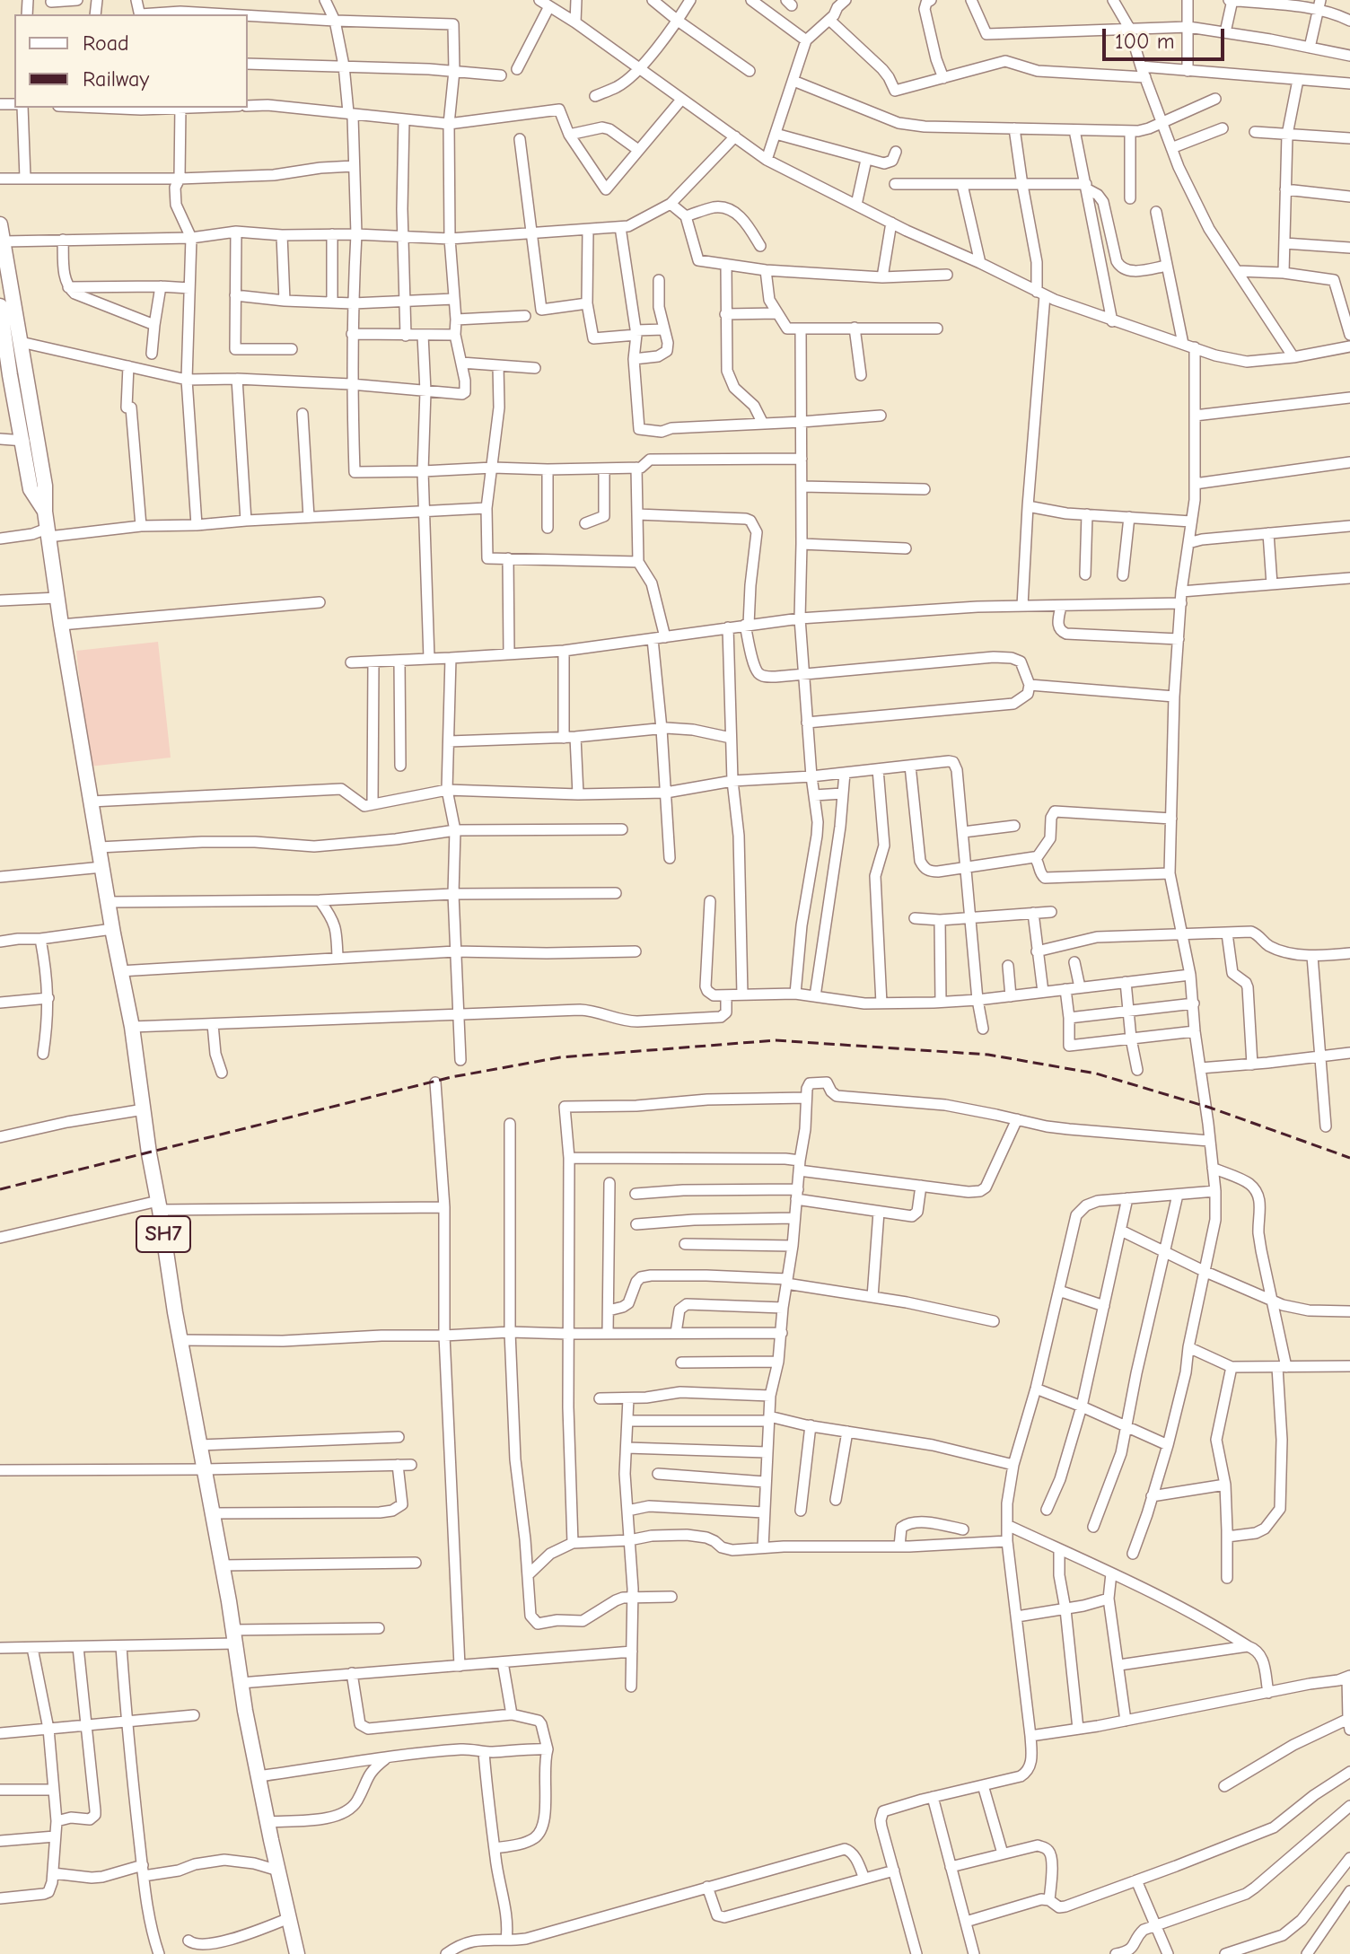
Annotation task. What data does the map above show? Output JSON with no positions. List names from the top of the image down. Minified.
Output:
{"streets":{"main road":["SH7"]},"legend":["Road","Railway"],"scale_bar":"100 m"}
